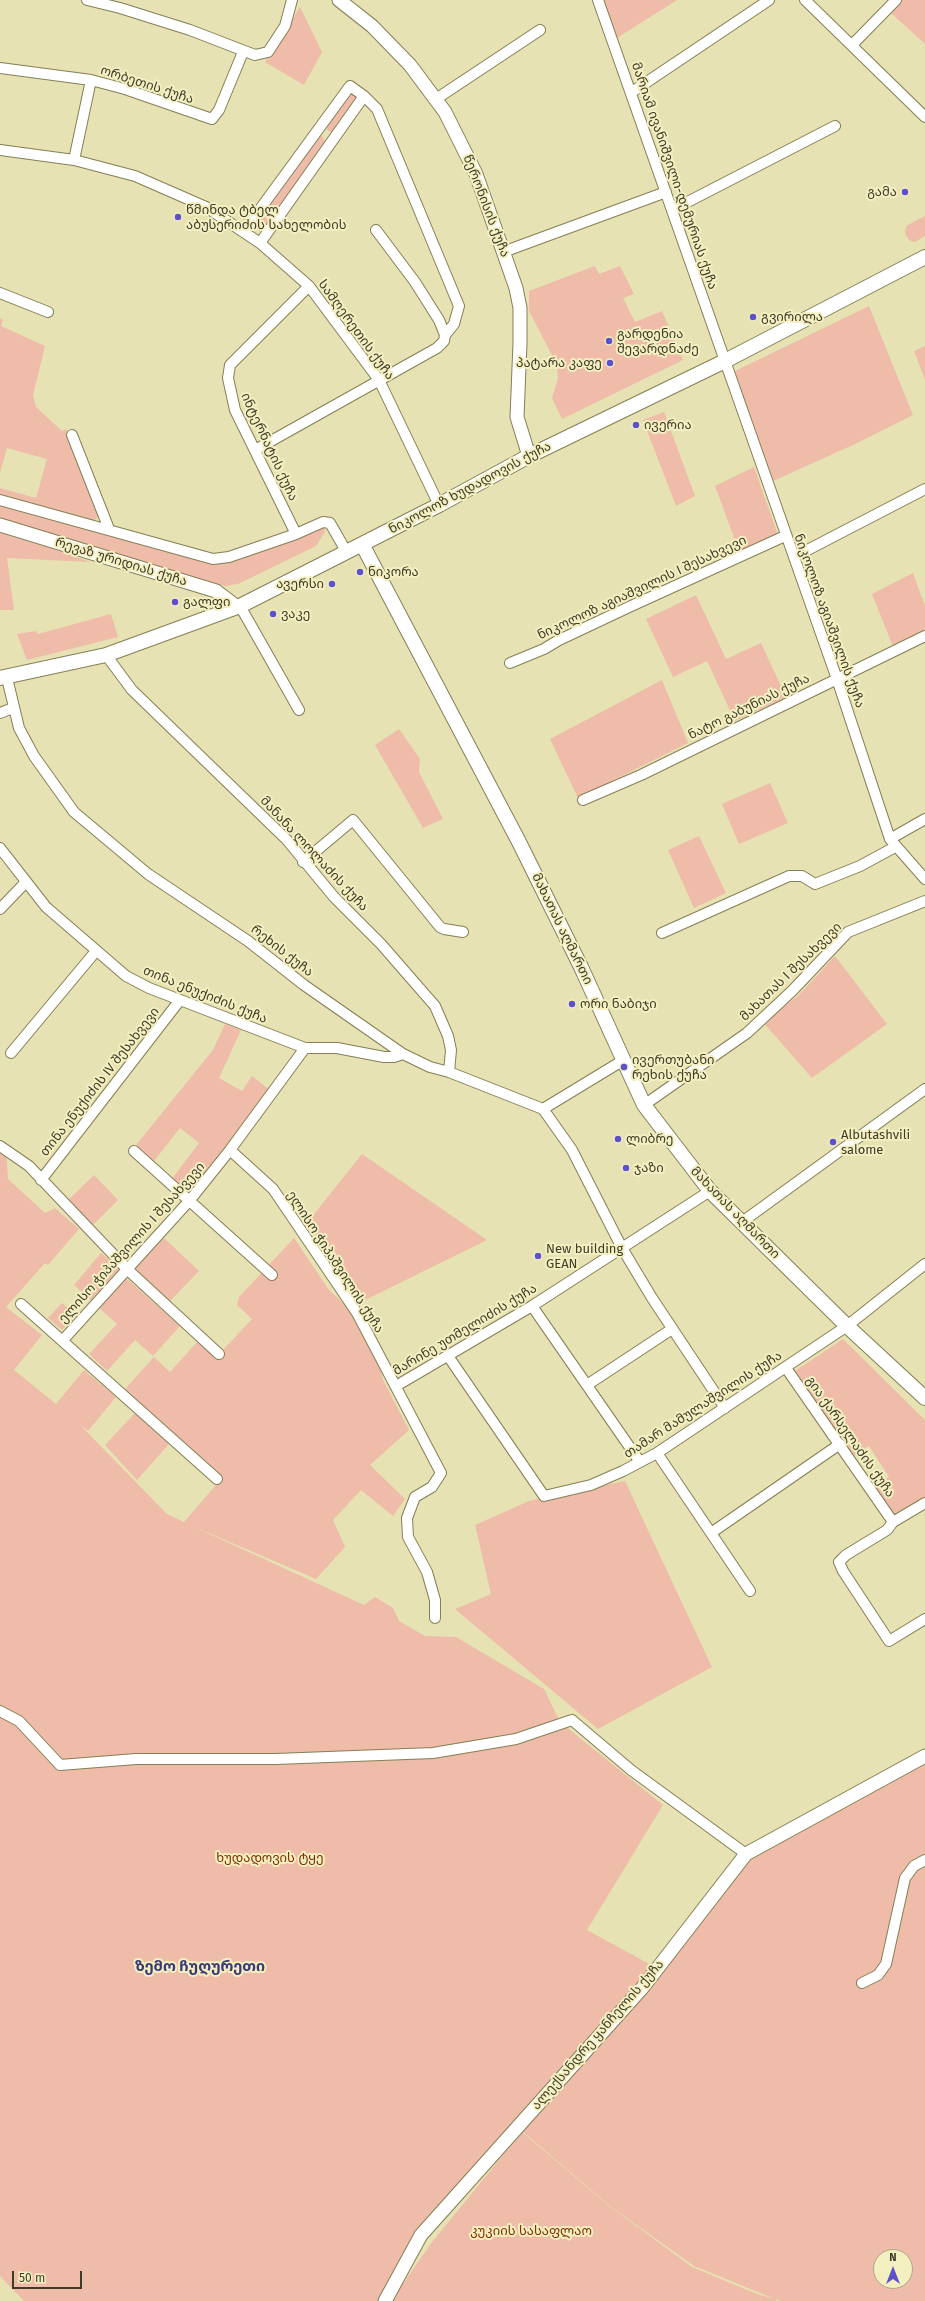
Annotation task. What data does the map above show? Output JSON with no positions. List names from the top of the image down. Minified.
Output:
{"streets":{"main road":["ნიკოლოზ ხუდადოვის ქუჩა","მახათას აღმართი"],"street":["ორბეთის ქუჩა","მარიამ ივანიშვილი-დემურიას ქუჩა","წერონისის ქუჩა","სამღერეთის ქუჩა","ინტერნატის ქუჩა","რევაზ ურიდიას ქუჩა","ნიკოლოზ აგიაშვილის I შესახვევი","ნიკოლოზ აგიაშვილის ქუჩა","ნატო გაბუნიას ქუჩა","მანანა ლოლაძის ქუჩა","რეხის ქუჩა","მახათას I შესახვევი","თინა ენუქიძის ქუჩა","თინა ენუქიძის IV შესახვევი","ელისო ჭიპაშვილის I შესახვევი","ელისო ჭიპაშვილის ქუჩა","მარინე უთმელიძის ქუჩა","თამარ მამულაშვილის ქუჩა","გია ქარსელაძის ქუჩა","ალექსანდრე ყანჩელის ქუჩა"]},"crossings":[["მარიამ ივანიშვილი-დემურიას ქუჩა","ნიკოლოზ ხუდადოვის ქუჩა"],["მარიამ ივანიშვილი-დემურიას ქუჩა","ნიკოლოზ აგიაშვილის ქუჩა"],["წერონისის ქუჩა","ნიკოლოზ ხუდადოვის ქუჩა"],["სამღერეთის ქუჩა","ინტერნატის ქუჩა"],["სამღერეთის ქუჩა","ნიკოლოზ ხუდადოვის ქუჩა"],["ნიკოლოზ ხუდადოვის ქუჩა","რევაზ ურიდიას ქუჩა"],["ნიკოლოზ ხუდადოვის ქუჩა","ნიკოლოზ აგიაშვილის ქუჩა"],["ნიკოლოზ ხუდადოვის ქუჩა","მანანა ლოლაძის ქუჩა"],["ნიკოლოზ ხუდადოვის ქუჩა","მახათას აღმართი"],["ნიკოლოზ ხუდადოვის ქუჩა","რეხის ქუჩა"],["ნიკოლოზ აგიაშვილის I შესახვევი","ნიკოლოზ აგიაშვილის ქუჩა"],["ნიკოლოზ აგიაშვილის ქუჩა","ნატო გაბუნიას ქუჩა"],["მანანა ლოლაძის ქუჩა","რეხის ქუჩა"],["მახათას აღმართი","მახათას I შესახვევი"],["მახათას აღმართი","მარინე უთმელიძის ქუჩა"],["მახათას აღმართი","თამარ მამულაშვილის ქუჩა"],["რეხის ქუჩა","თინა ენუქიძის ქუჩა"],["თინა ენუქიძის ქუჩა","თინა ენუქიძის IV შესახვევი"],["ელისო ჭიპაშვილის I შესახვევი","ელისო ჭიპაშვილის ქუჩა"],["ელისო ჭიპაშვილის ქუჩა","მარინე უთმელიძის ქუჩა"],["მარინე უთმელიძის ქუჩა","თამარ მამულაშვილის ქუჩა"],["თამარ მამულაშვილის ქუჩა","გია ქარსელაძის ქუჩა"]],"districts":["ზემო ჩუღურეთი"],"parks":["ხუდადოვის ტყე","კუკიის სასაფლაო"],"places":["გამა","წმინდა ტბელ აბუსერიძის სახელობის","გვირილა","გარდენია შევარდნაძე","პატარა კაფე","ივერია","ნიკორა","ავერსი","გალფი","ვაკე","ორი ნაბიჯი","ივერთუბანი რეხის ქუჩა","ლიბრე","Albutashvili salome","ჯაზი","New building GEAN"],"scale_bar":"50 m","north":"top"}
